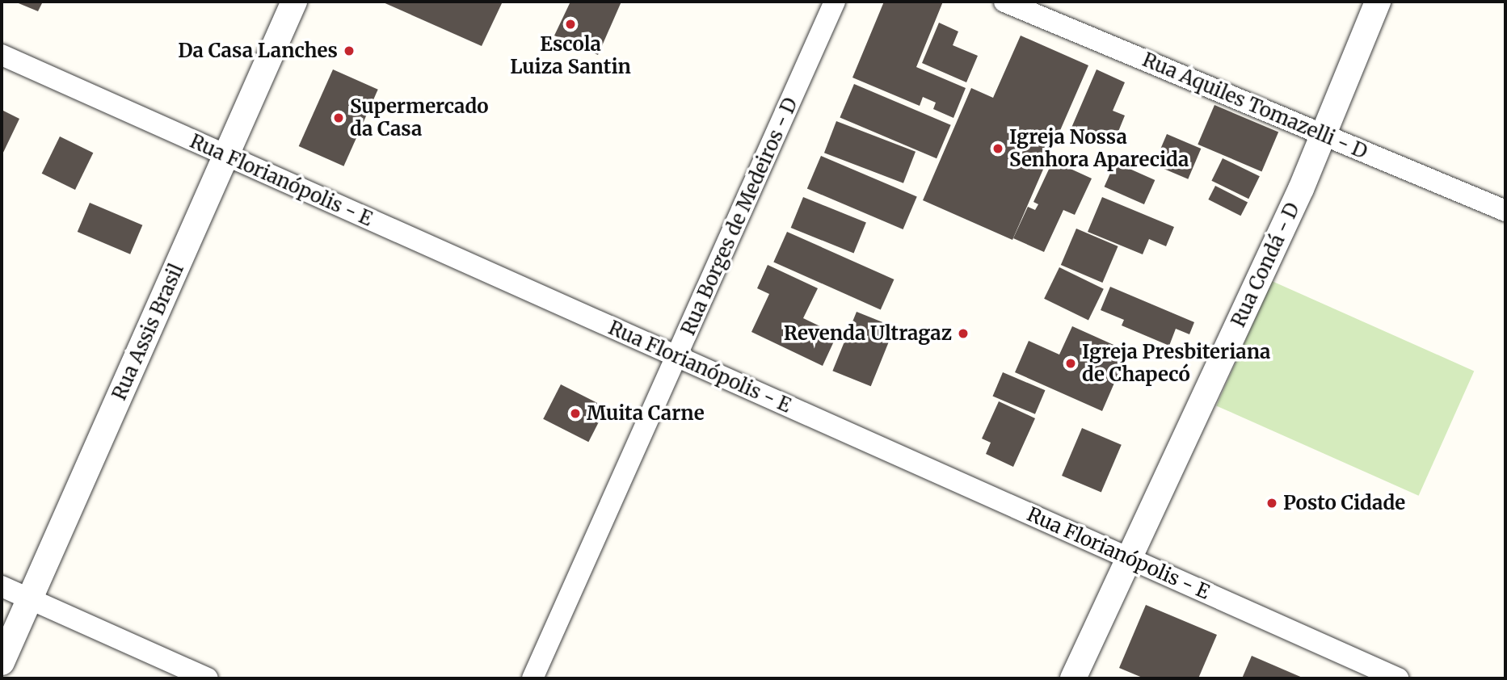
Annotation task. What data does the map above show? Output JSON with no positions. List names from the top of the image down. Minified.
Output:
{"streets":{"street":["Rua Aquiles Tomazelli - D","Rua Florianópolis - E","Rua Borges de Medeiros - D","Rua Condá - D","Rua Assis Brasil"]},"crossings":[["Rua Aquiles Tomazelli - D","Rua Condá - D"],["Rua Florianópolis - E","Rua Borges de Medeiros - D"],["Rua Florianópolis - E","Rua Condá - D"],["Rua Florianópolis - E","Rua Assis Brasil"]],"places":["Escola Luiza Santin","Da Casa Lanches","Supermercado da Casa","Igreja Nossa Senhora Aparecida","Revenda Ultragaz","Igreja Presbiteriana de Chapecó","Muita Carne","Posto Cidade"]}
